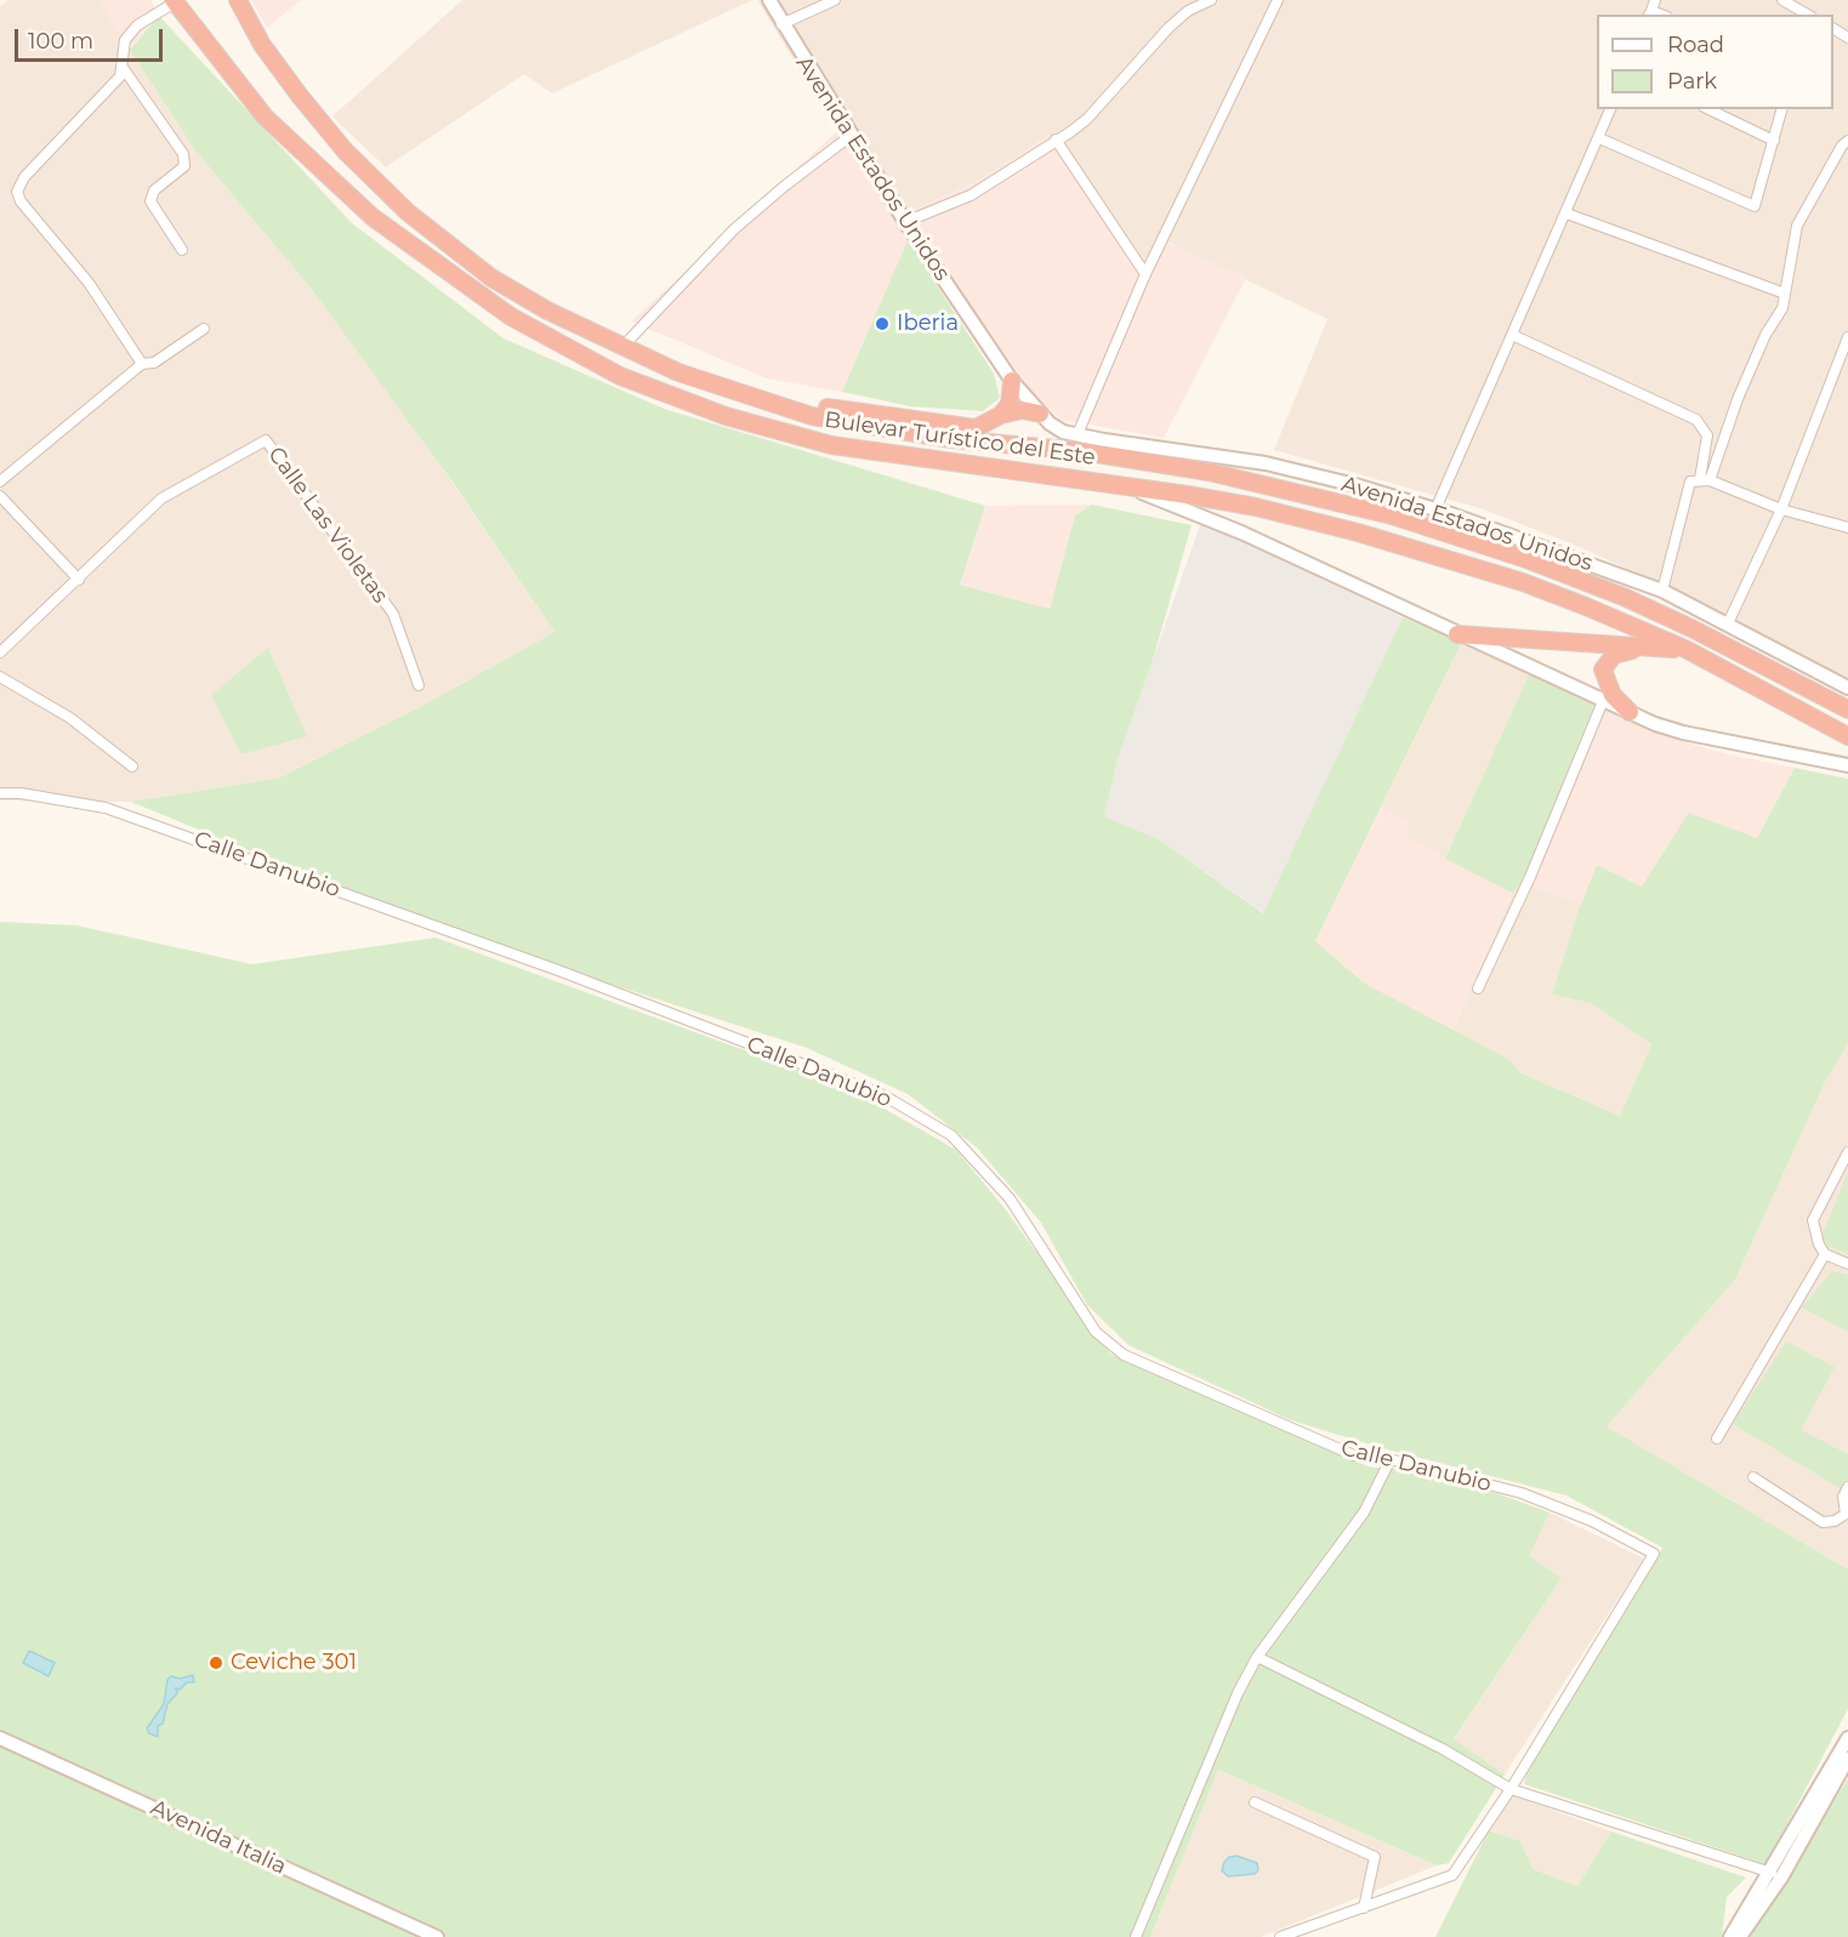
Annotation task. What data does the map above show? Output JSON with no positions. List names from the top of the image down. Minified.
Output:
{"streets":{"highway":["Bulevar Turístico del Este"],"street":["Avenida Estados Unidos","Calle Las Violetas","Calle Danubio","Avenida Italia"]},"places":["Iberia","Ceviche 301"],"legend":["Road","Park"],"scale_bar":"100 m"}
